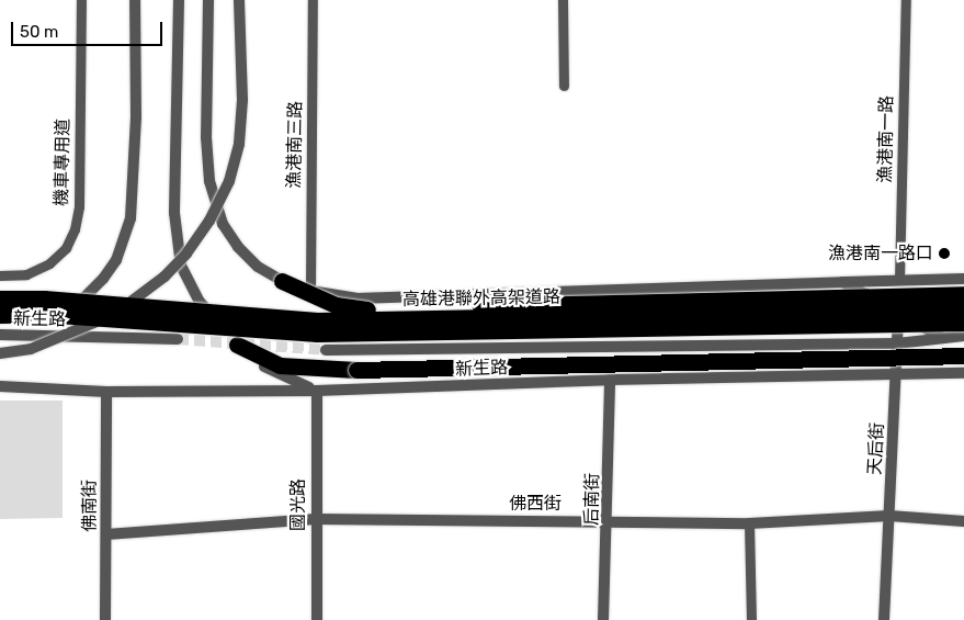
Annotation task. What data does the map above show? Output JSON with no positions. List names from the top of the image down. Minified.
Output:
{"streets":{"highway":["高雄港聯外高架道路"],"street":["新生路","天后街","后南街","佛西街","國光路","佛南街"],"lane":["漁港南一路","漁港南三路","機車專用道"]},"crossings":[["漁港南一路","天后街"],["新生路","天后街"],["新生路","后南街"],["新生路","國光路"],["新生路","佛南街"],["天后街","佛西街"],["后南街","佛西街"],["佛西街","國光路"],["佛西街","佛南街"]],"places":["漁港南一路口"],"scale_bar":"50 m"}
